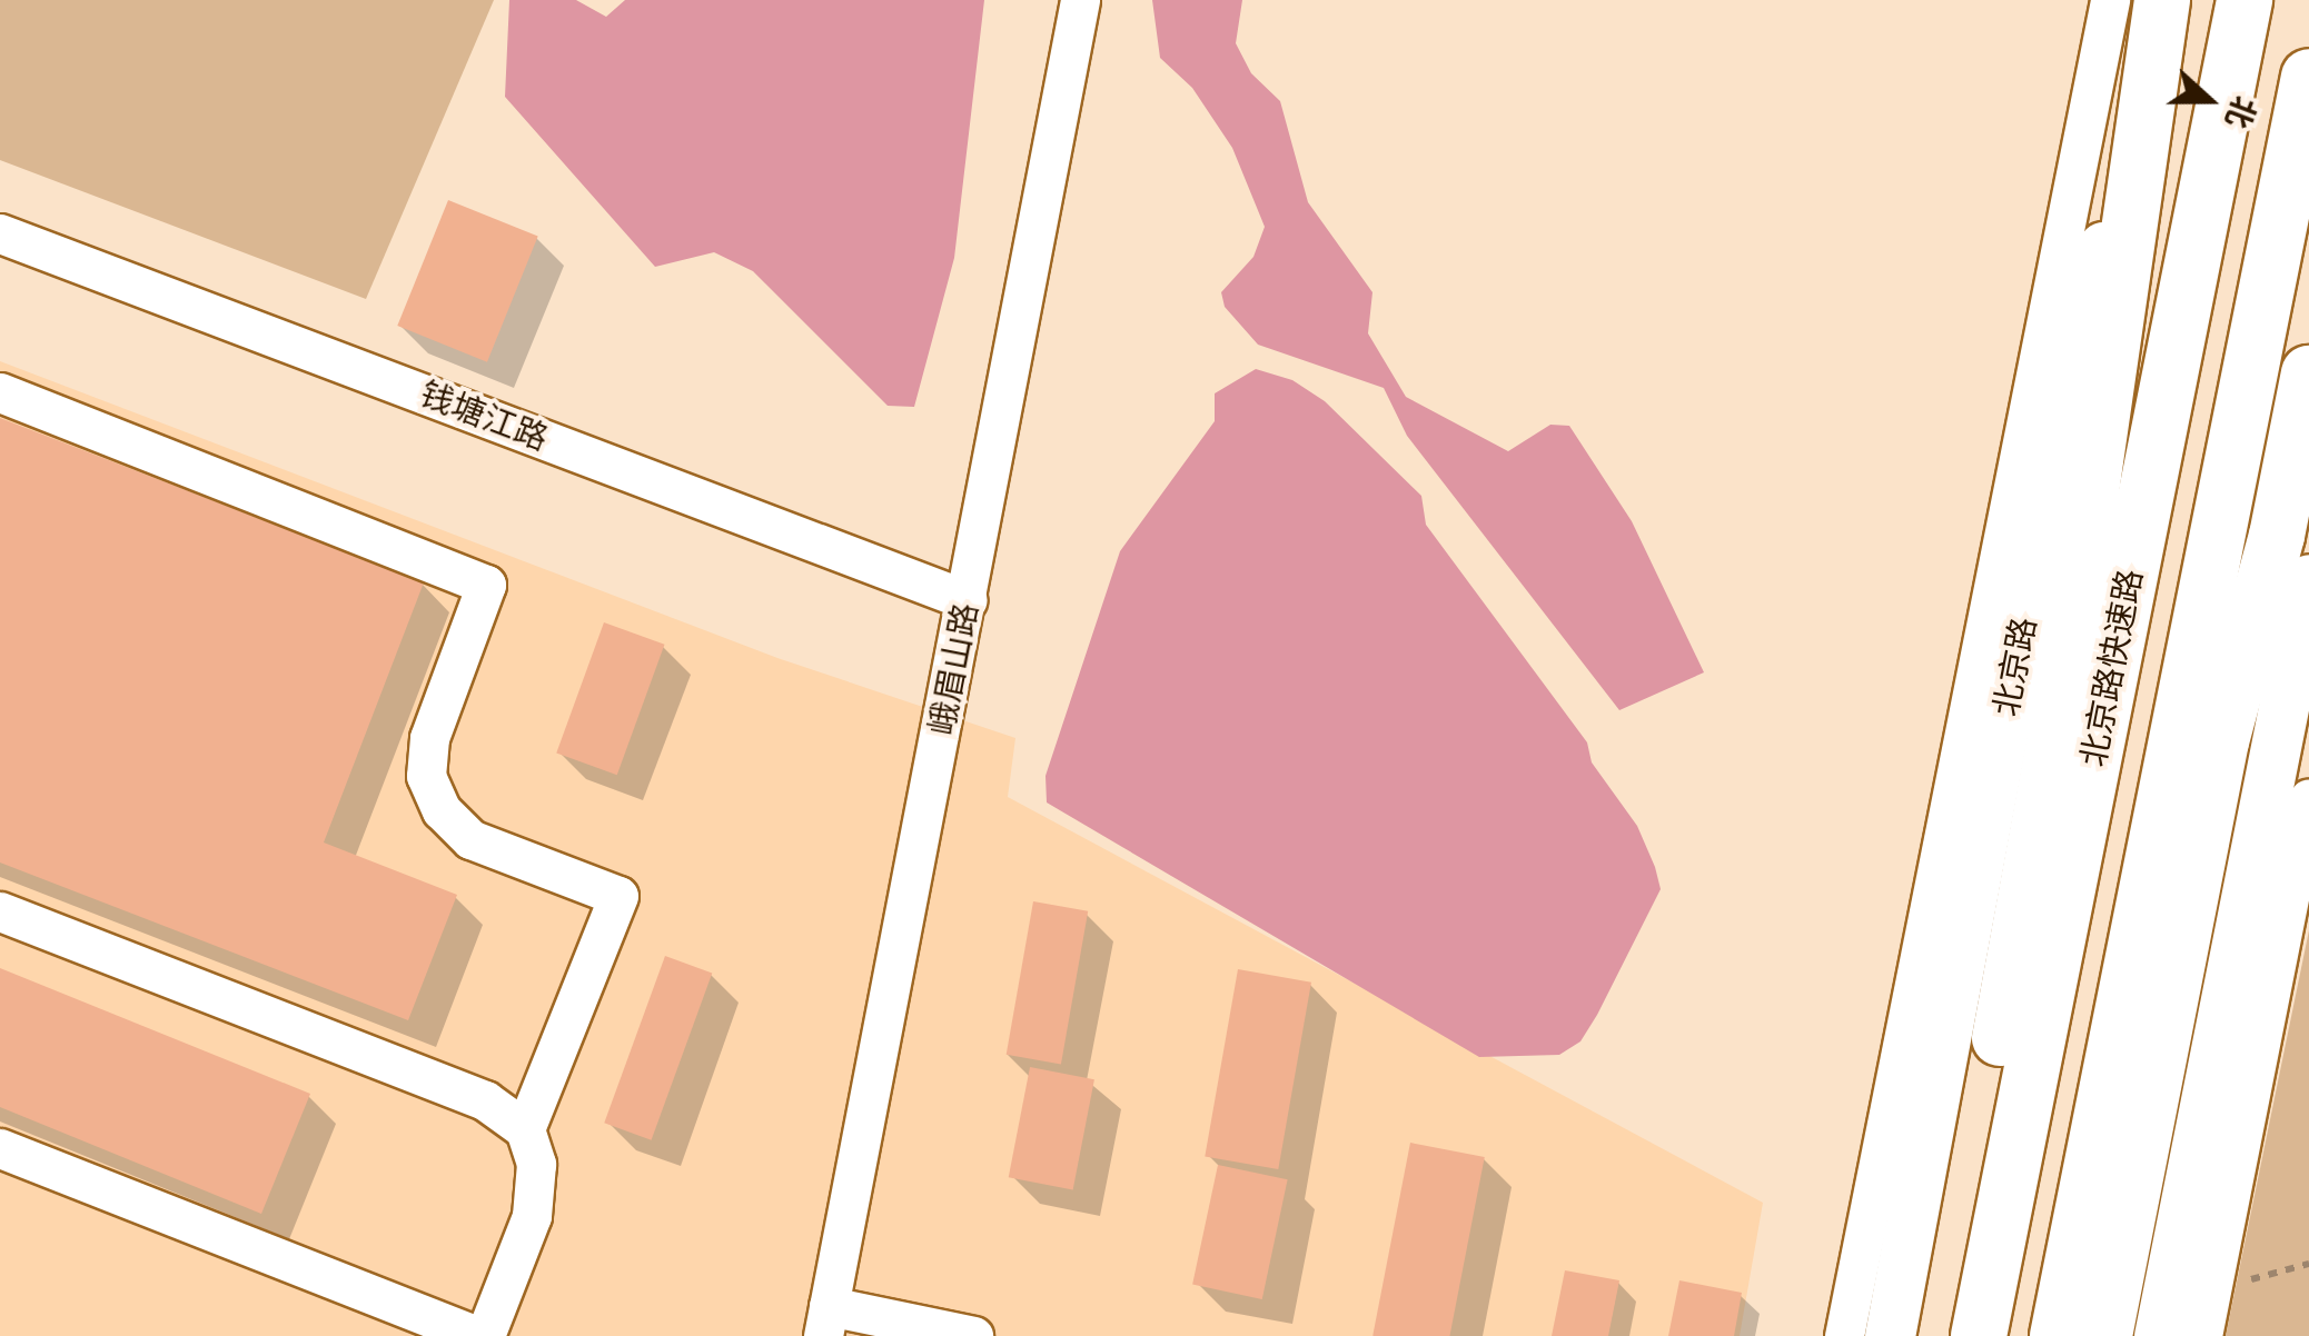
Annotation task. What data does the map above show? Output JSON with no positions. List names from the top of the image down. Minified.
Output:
{"streets":{"highway":["北京路快速路"],"main road":["北京路"],"street":["钱塘江路","峨眉山路"]},"crossings":[["钱塘江路","峨眉山路"]],"north":"right"}
